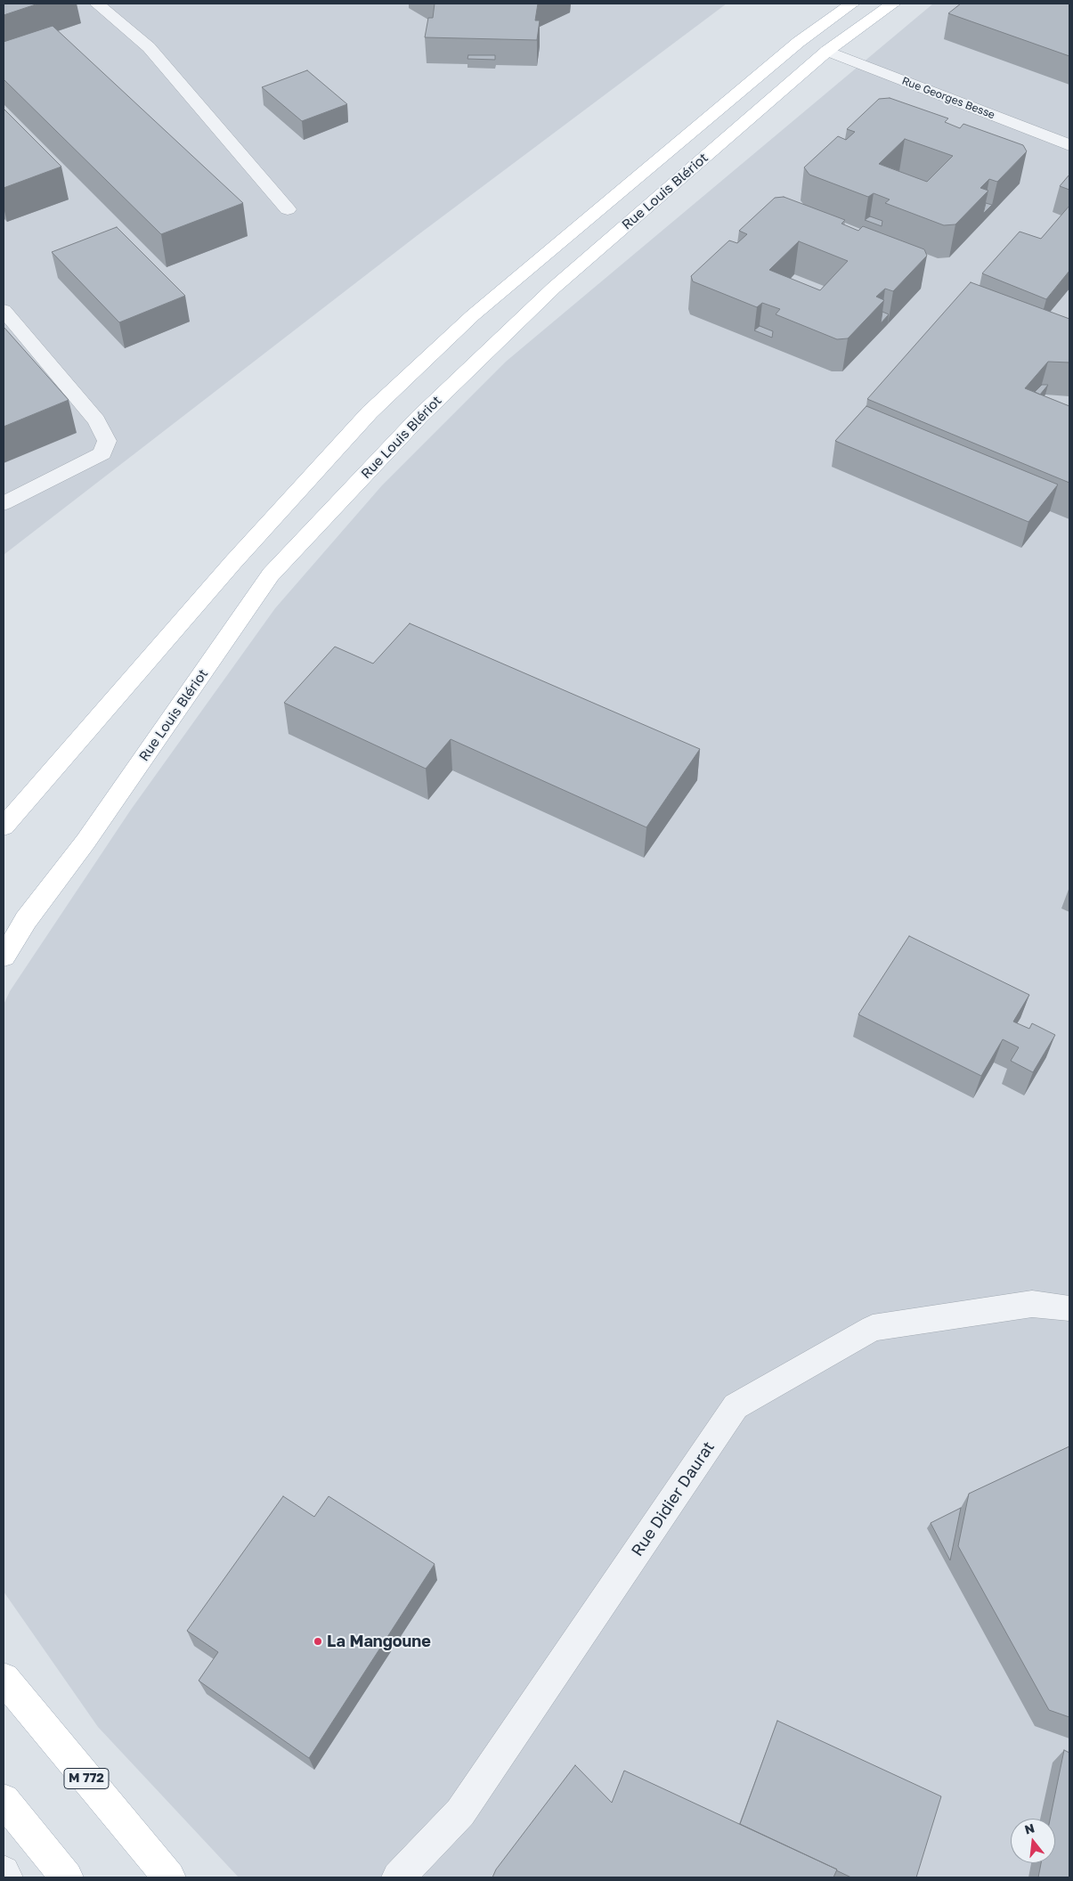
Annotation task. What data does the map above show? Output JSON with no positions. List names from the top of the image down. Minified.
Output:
{"streets":{"main road":["Rue Louis Blériot","M 772"],"street":["Rue Georges Besse","Rue Didier Daurat"]},"crossings":[["Rue Georges Besse","Rue Louis Blériot"]],"places":["La Mangoune"],"north":"top"}
